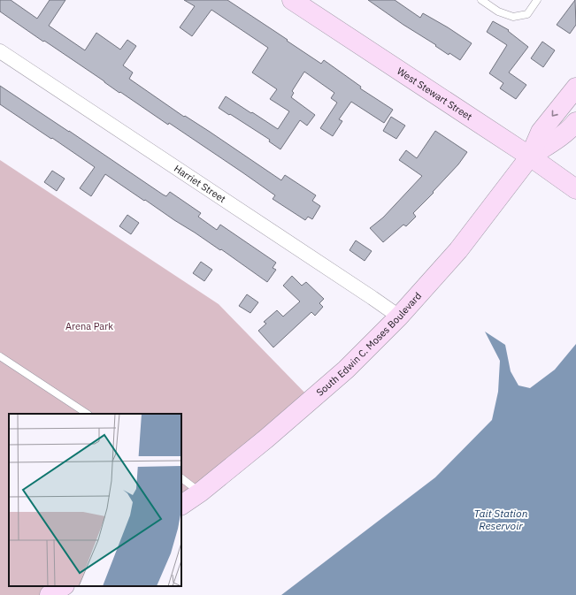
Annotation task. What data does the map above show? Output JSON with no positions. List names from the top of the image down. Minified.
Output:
{"streets":{"main road":["West Stewart Street","South Edwin C. Moses Boulevard"],"street":["Harriet Street"]},"crossings":[["West Stewart Street","South Edwin C. Moses Boulevard"],["Harriet Street","South Edwin C. Moses Boulevard"]],"water":["Tait Station Reservoir"],"parks":["Arena Park"]}
